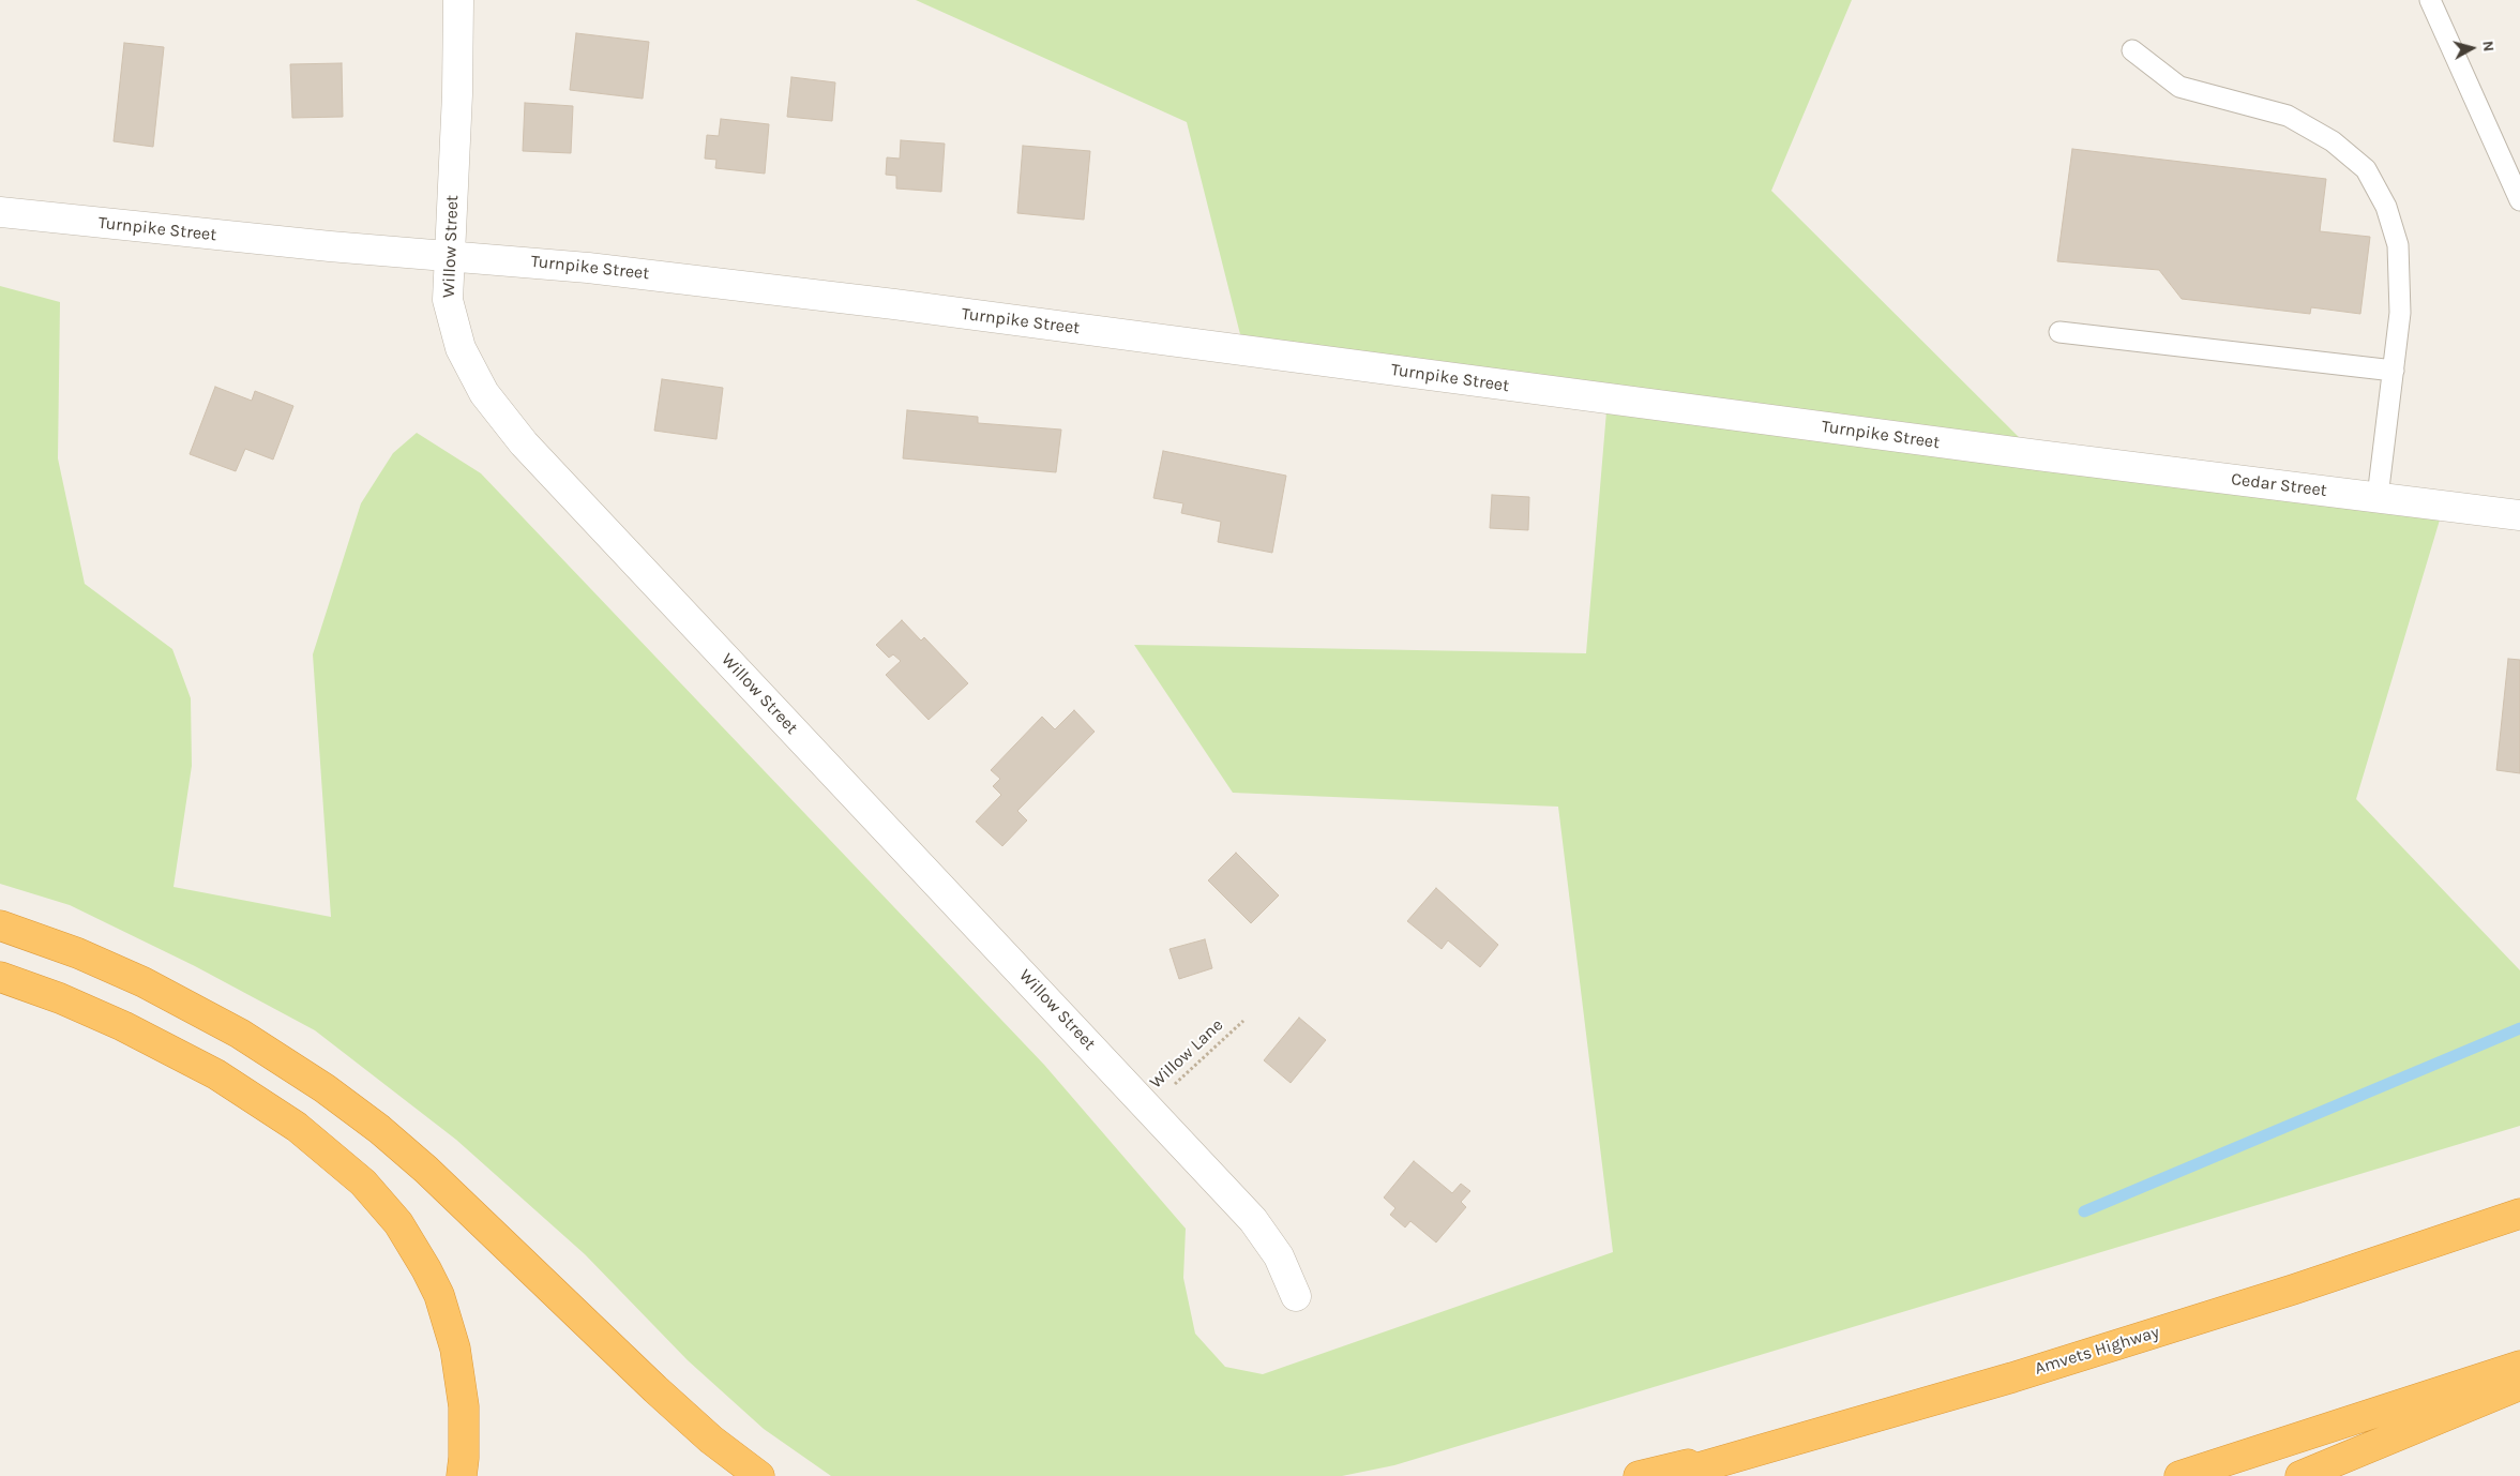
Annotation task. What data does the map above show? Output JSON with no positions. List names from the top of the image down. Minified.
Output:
{"streets":{"highway":["Amvets Highway"],"street":["Turnpike Street","Willow Street","Cedar Street"],"path":["Willow Lane"]},"crossings":[["Turnpike Street","Willow Street"],["Turnpike Street","Cedar Street"],["Willow Street","Willow Lane"]],"north":"right"}
